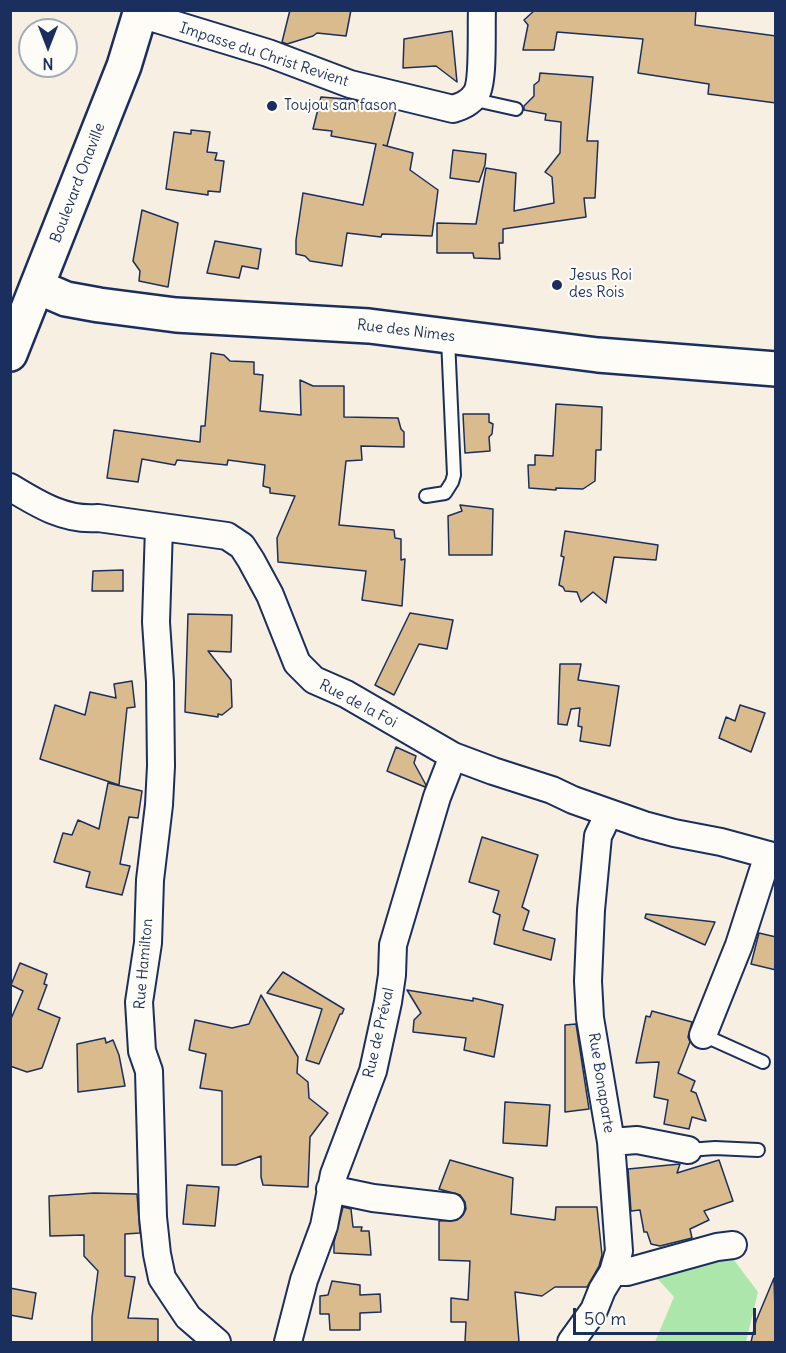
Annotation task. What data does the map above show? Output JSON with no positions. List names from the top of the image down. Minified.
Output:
{"streets":{"street":["Impasse du Christ Revient","Boulevard Onaville","Rue des Nimes","Rue de la Foi","Rue Hamilton","Rue de Préval","Rue Bonaparte"]},"crossings":[["Impasse du Christ Revient","Boulevard Onaville"],["Boulevard Onaville","Rue des Nimes"],["Rue de la Foi","Rue Hamilton"],["Rue de la Foi","Rue de Préval"],["Rue de la Foi","Rue Bonaparte"]],"places":["Toujou san fason","Jesus Roi des Rois"],"scale_bar":"50 m","north":"bottom"}
